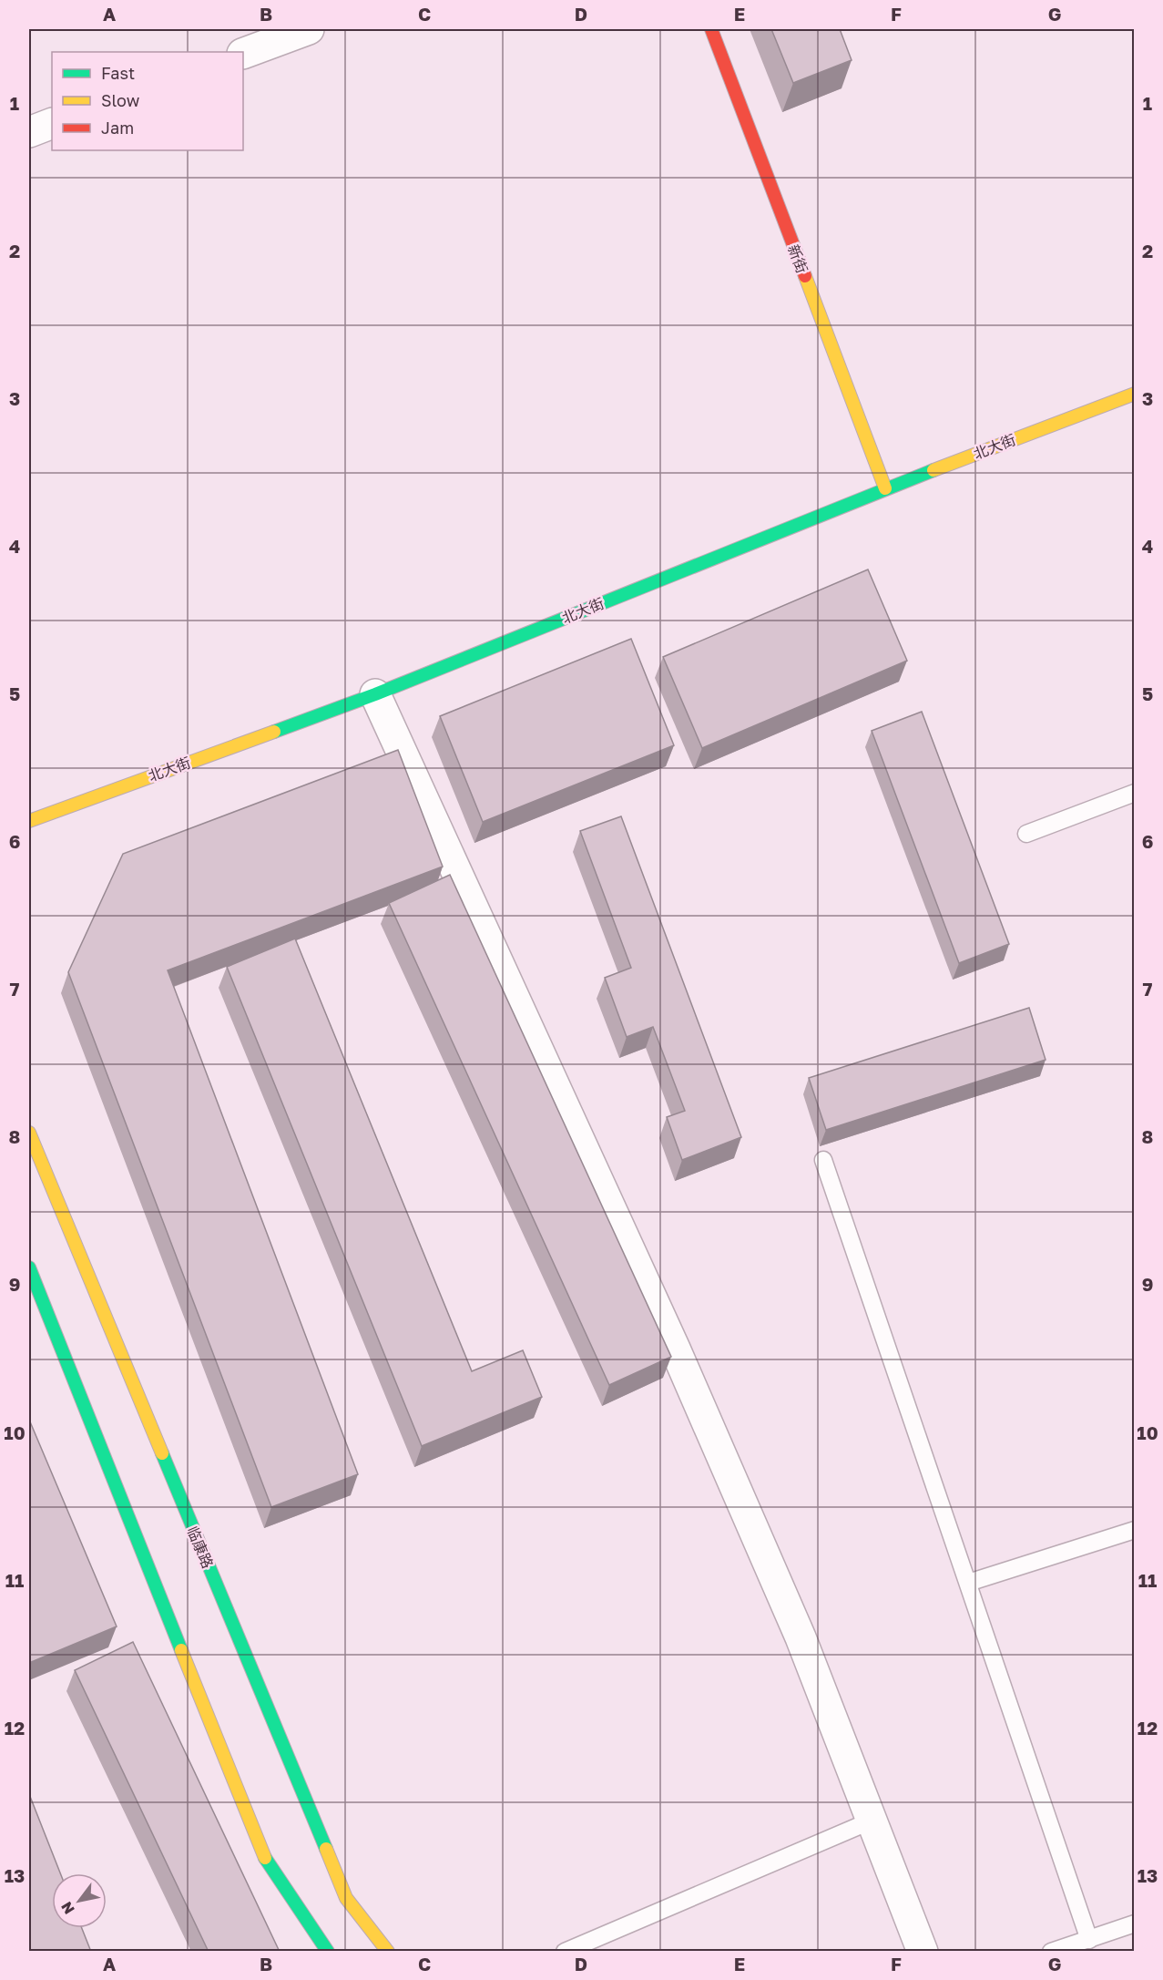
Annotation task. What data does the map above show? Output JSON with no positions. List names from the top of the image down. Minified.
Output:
{"streets":{"main road":["新街","北大街","临康路"]},"crossings":[["新街","北大街"]],"legend":["Fast","Slow","Jam"],"north":"bottom left","grid":{"columns":["A","B","C","D","E","F","G"],"rows":["1","2","3","4","5","6","7","8","9","10","11","12","13"]}}
